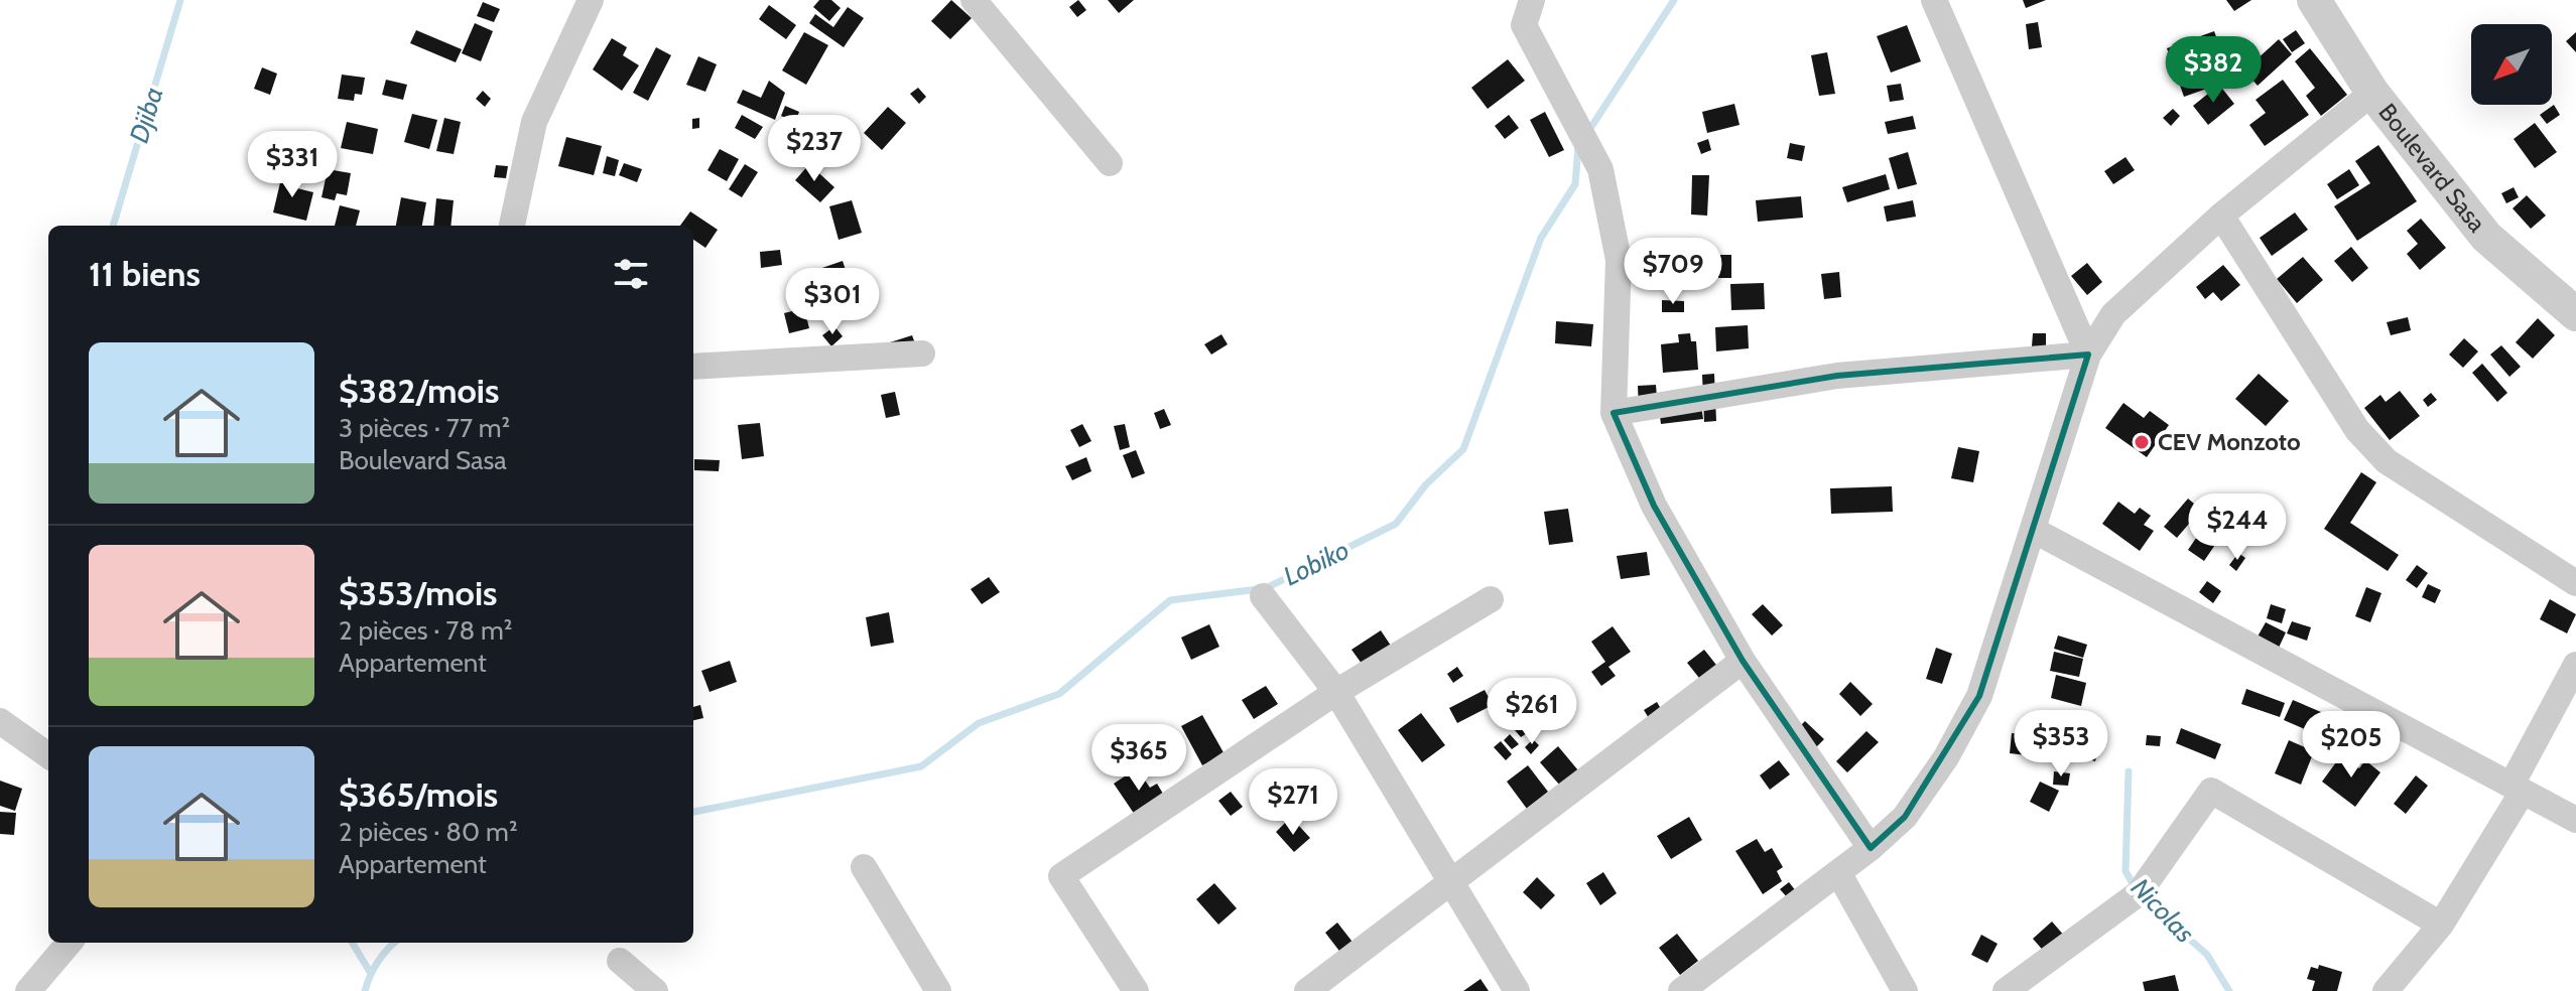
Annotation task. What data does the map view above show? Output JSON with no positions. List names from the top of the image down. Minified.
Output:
{"streets":{"street":["Boulevard Sasa"]},"water":["Djiba","Lobiko","Nicolas"],"places":["CEV Monzoto"],"north":"bottom left","page":{"price":["$382","$237","$331","$709","$301","$244","$261","$353","$205","$365","$271"],"heading":"11 biens","list":[{"name":"$382/mois","note":"3 pièces · 77 m² · Boulevard Sasa"},{"name":"$353/mois","note":"2 pièces · 78 m² · Appartement"},{"name":"$365/mois","note":"2 pièces · 80 m² · Appartement"}]}}
